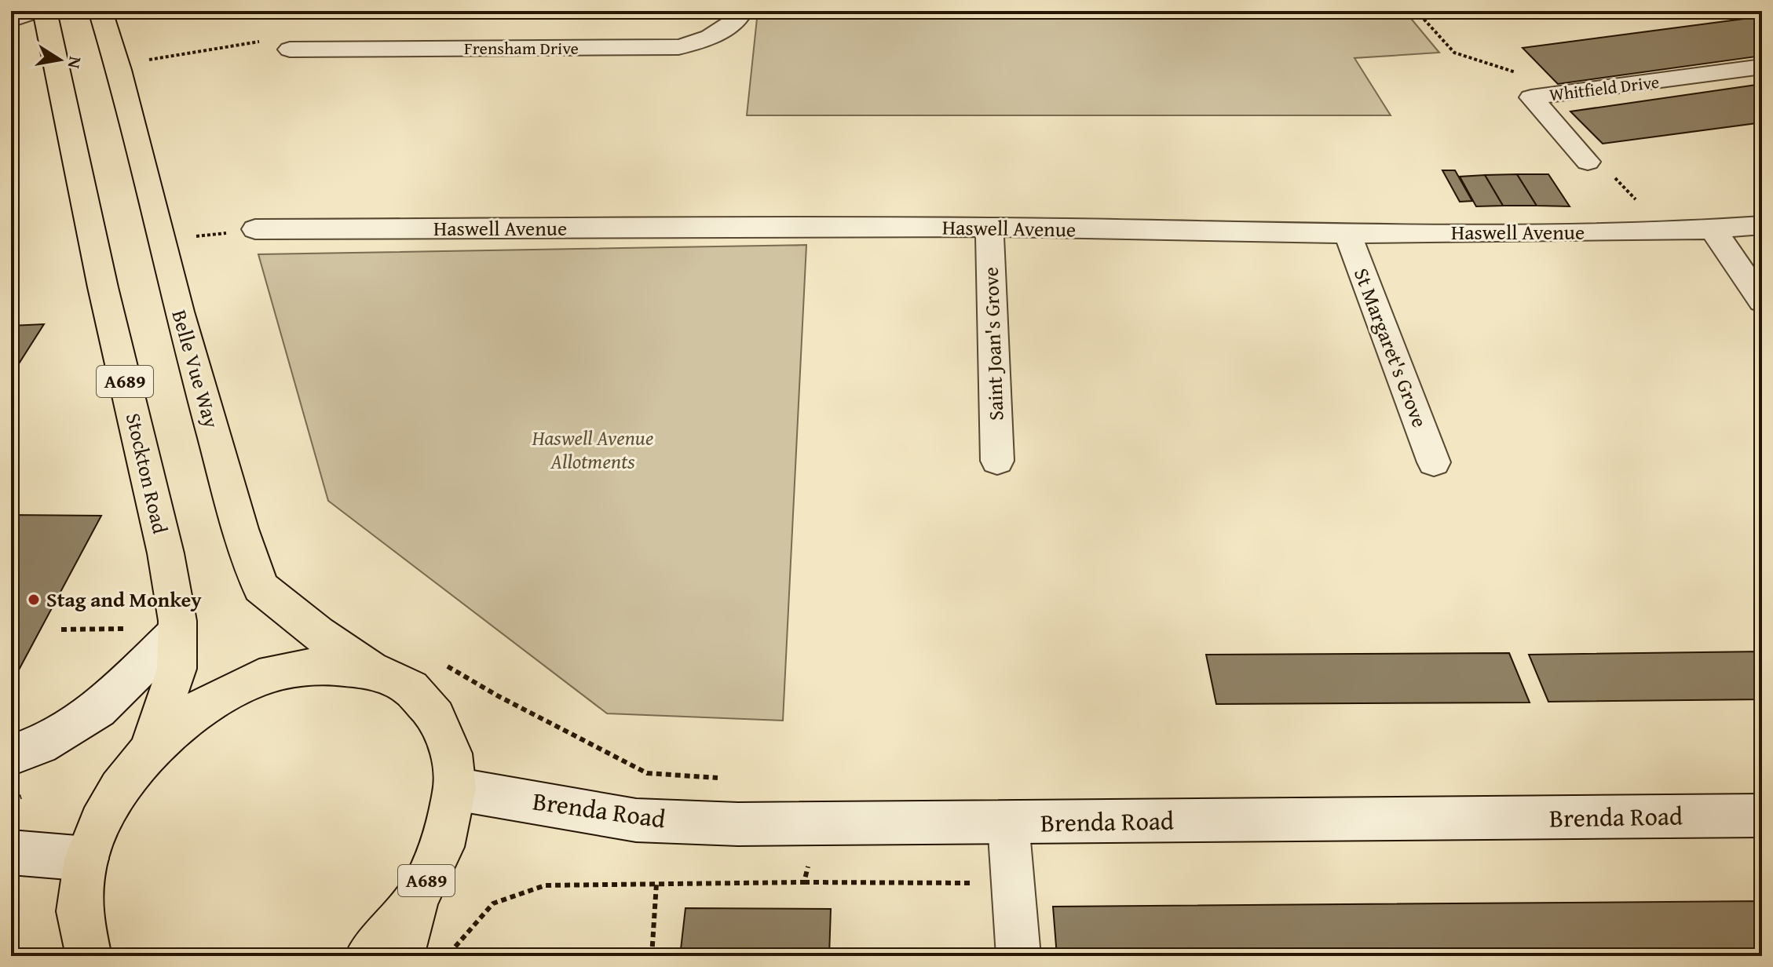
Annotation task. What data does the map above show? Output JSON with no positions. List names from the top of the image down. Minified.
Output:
{"streets":{"highway":["Belle Vue Way","A689","Stockton Road"],"main road":["Brenda Road"],"street":["Frensham Drive","Whitfield Drive","Haswell Avenue","Saint Joan's Grove","St Margaret's Grove"]},"crossings":[["Haswell Avenue","Saint Joan's Grove"],["Haswell Avenue","St Margaret's Grove"],["Belle Vue Way","A689"],["A689","Stockton Road"],["A689","Brenda Road"]],"parks":["Haswell Avenue Allotments"],"places":["Stag and Monkey"],"north":"right"}
